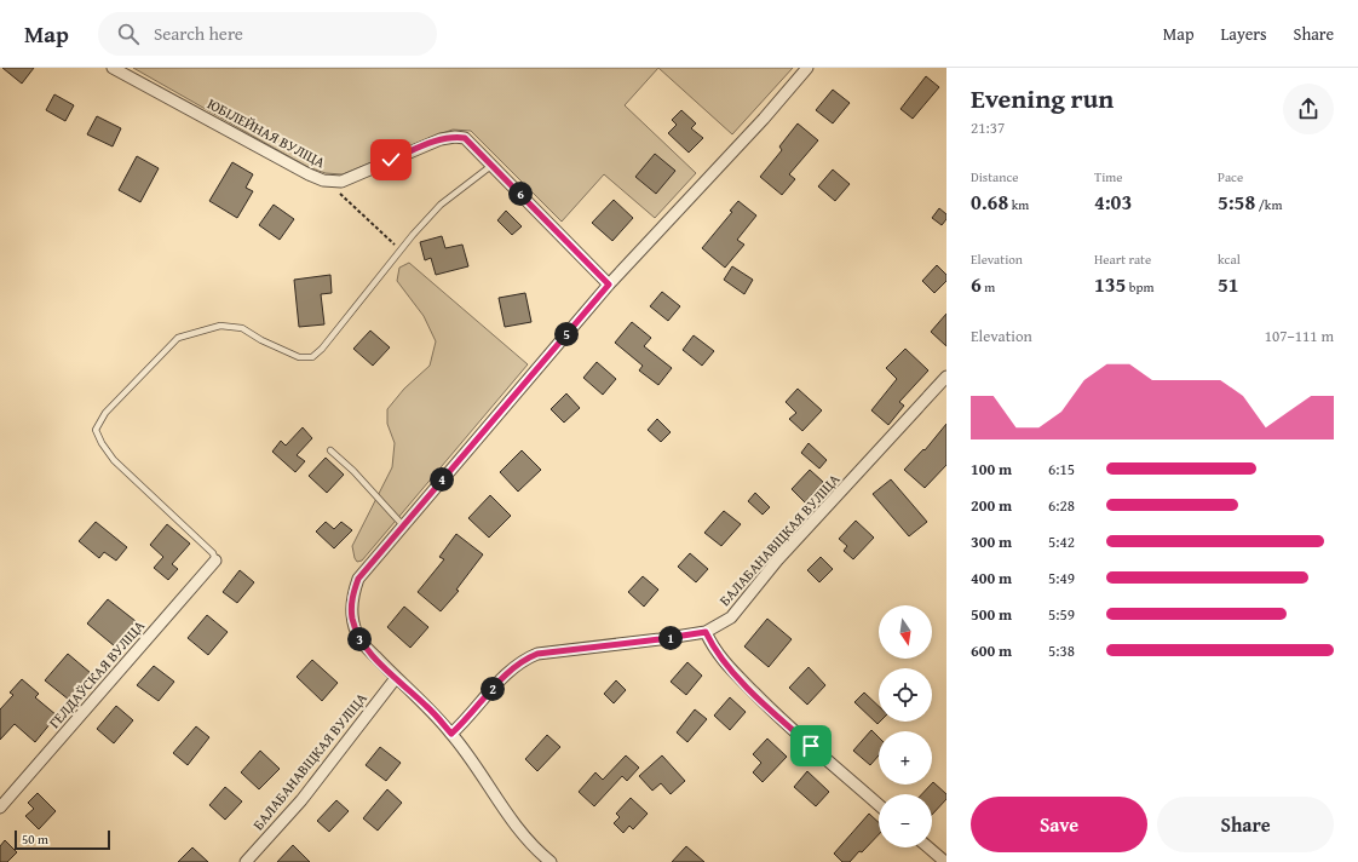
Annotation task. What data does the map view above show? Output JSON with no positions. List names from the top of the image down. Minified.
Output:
{"streets":{"street":["ЮБІЛЕЙНАЯ ВУЛІЦА","БАЛАБАНАВІЦКАЯ ВУЛІЦА","ГЕЛДАЎСКАЯ ВУЛІЦА"]},"scale_bar":"50 m","north":"bottom","page":{"header":"Map","search":"Search here","nav":["Map","Layers","Share"],"heading":["Evening run","21:37"],"stats":[["Distance","0.68 km"],["Time","4:03"],["Pace","5:58 /km"],["Elevation","6 m"],["Heart rate","135 bpm"],["kcal","51"]],"pins":["6","5","4","1","3","2"],"chart":["Elevation","107–111 m"],"list":[{"name":"100 m","note":"6:15"},{"name":"200 m","note":"6:28"},{"name":"300 m","note":"5:42"},{"name":"400 m","note":"5:49"},{"name":"500 m","note":"5:59"},{"name":"600 m","note":"5:38"}],"map_buttons":["+","−"],"buttons":["Save","Share"],"scale":"50 m"}}
